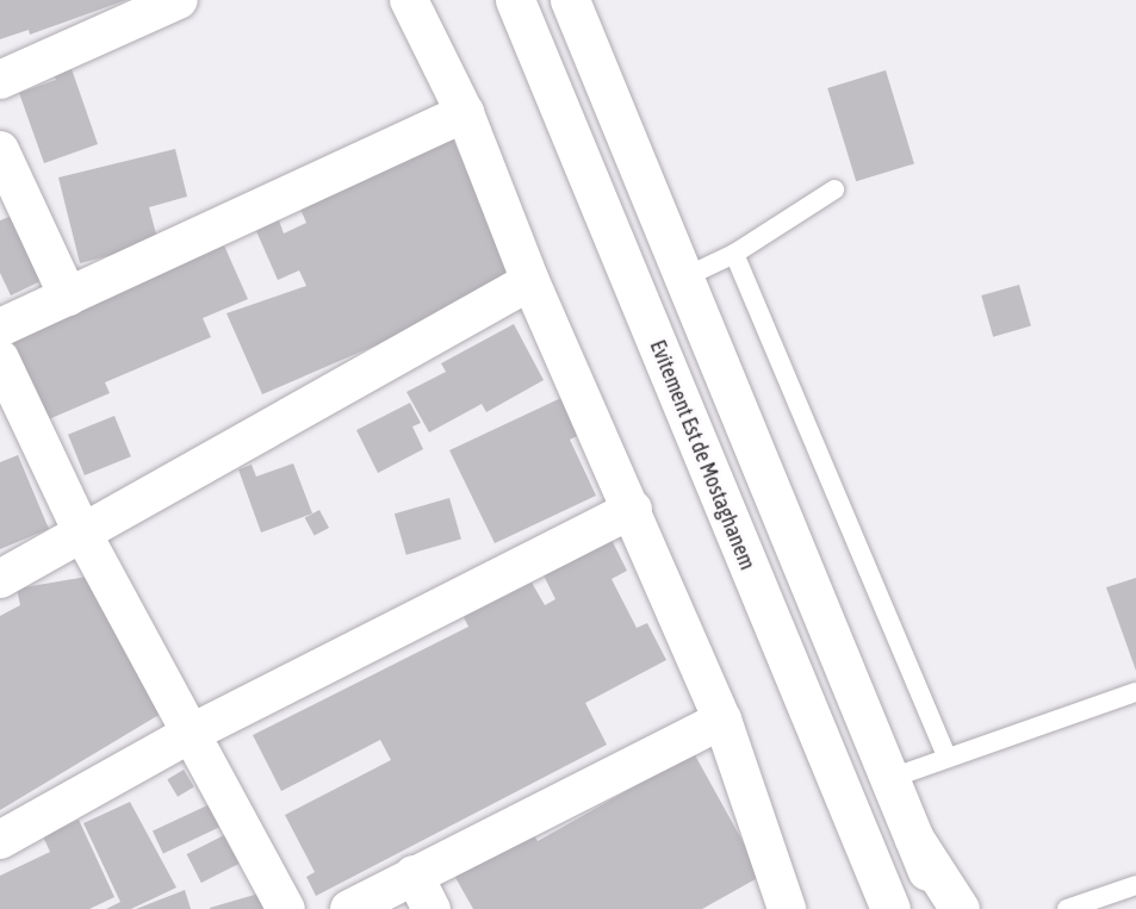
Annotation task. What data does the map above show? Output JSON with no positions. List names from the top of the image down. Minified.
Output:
{"streets":{"highway":["Evitement Est de Mostaghanem"]}}
